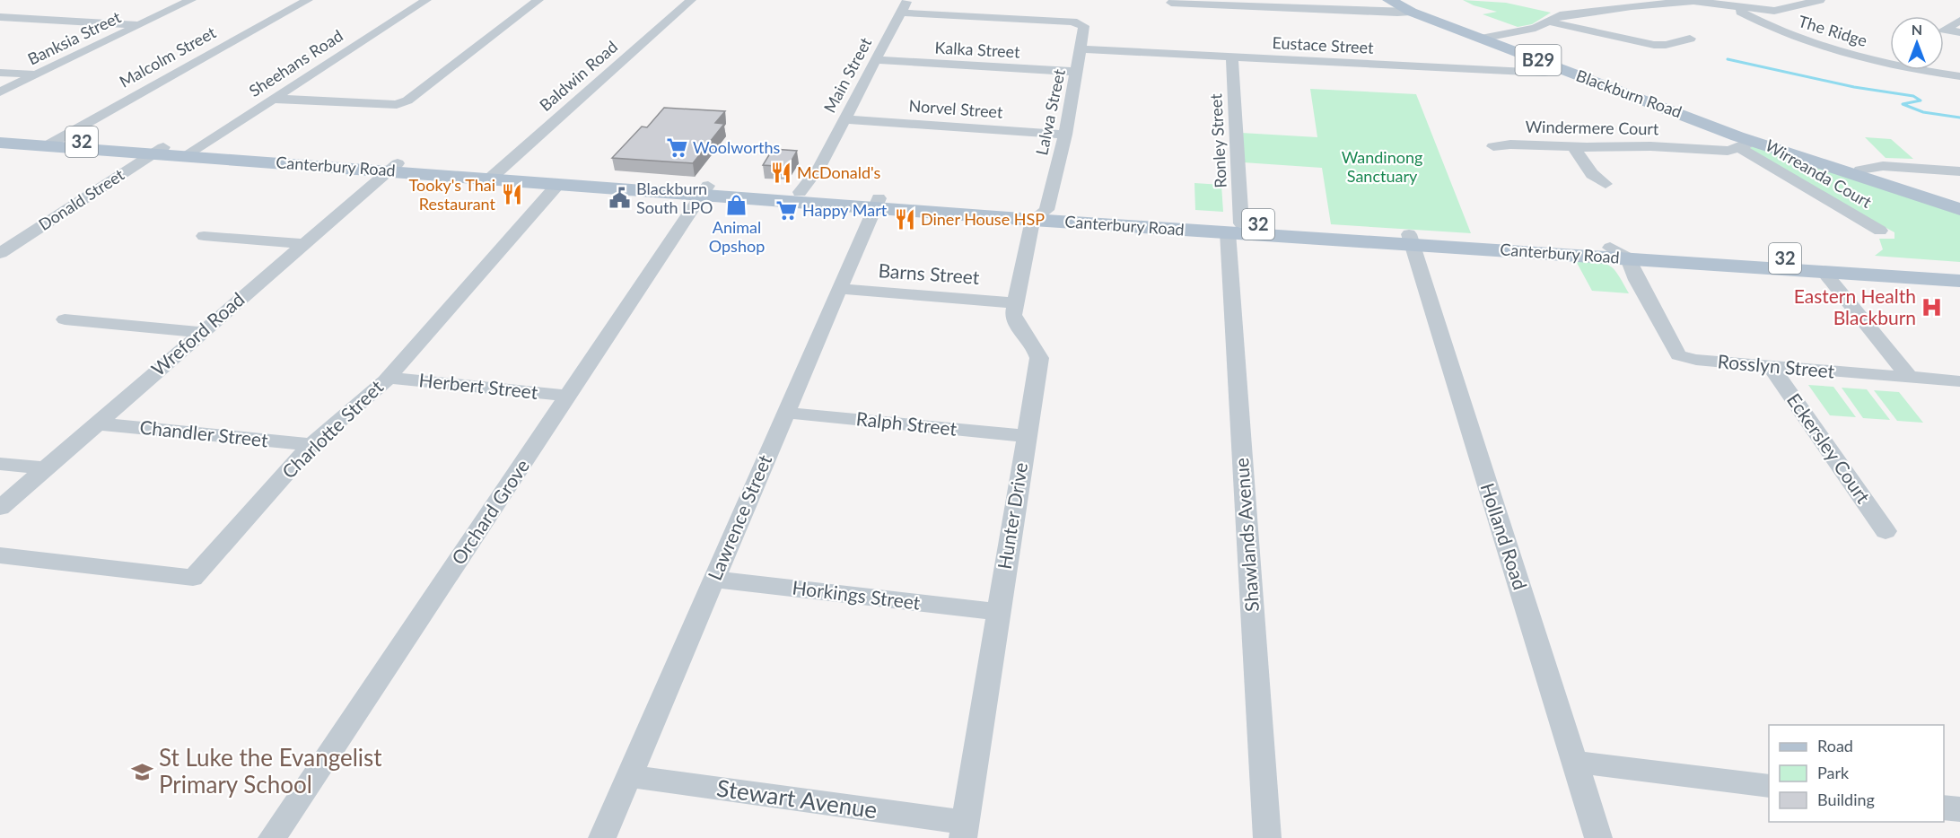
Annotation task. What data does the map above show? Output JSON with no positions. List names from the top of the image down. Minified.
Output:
{"streets":{"main road":["B29","Blackburn Road","32","Canterbury Road"],"street":["The Ridge","Banksia Street","Eustace Street","Kalka Street","Malcolm Street","Sheehans Road","Main Street","Baldwin Road","Norvel Street","Lalwa Street","Windermere Court","Ronley Street","Wirreanda Court","Donald Street","Barns Street","Wreford Road","Rosslyn Street","Herbert Street","Ralph Street","Charlotte Street","Chandler Street","Eckersley Court","Orchard Grove","Hunter Drive","Lawrence Street","Shawlands Avenue","Holland Road","Horkings Street","Stewart Avenue"]},"crossings":[["Eustace Street","Blackburn Road"],["Eustace Street","Lalwa Street"],["Eustace Street","Ronley Street"],["Kalka Street","Main Street"],["Kalka Street","Lalwa Street"],["Malcolm Street","Canterbury Road"],["Sheehans Road","Canterbury Road"],["Main Street","Norvel Street"],["Main Street","Lalwa Street"],["Main Street","Canterbury Road"],["Baldwin Road","Canterbury Road"],["Blackburn Road","Windermere Court"],["Blackburn Road","Wirreanda Court"],["Norvel Street","Lalwa Street"],["Lalwa Street","Canterbury Road"],["Lalwa Street","Hunter Drive"],["Windermere Court","Wirreanda Court"],["Ronley Street","Canterbury Road"],["Ronley Street","Shawlands Avenue"],["Canterbury Road","Donald Street"],["Canterbury Road","Wreford Road"],["Canterbury Road","Rosslyn Street"],["Canterbury Road","Charlotte Street"],["Canterbury Road","Orchard Grove"],["Canterbury Road","Hunter Drive"],["Canterbury Road","Lawrence Street"],["Canterbury Road","Shawlands Avenue"],["Canterbury Road","Holland Road"],["Barns Street","Hunter Drive"],["Barns Street","Lawrence Street"],["Wreford Road","Chandler Street"],["Rosslyn Street","Eckersley Court"],["Herbert Street","Charlotte Street"],["Herbert Street","Orchard Grove"],["Ralph Street","Hunter Drive"],["Ralph Street","Lawrence Street"],["Charlotte Street","Chandler Street"],["Hunter Drive","Horkings Street"],["Hunter Drive","Stewart Avenue"],["Lawrence Street","Horkings Street"],["Lawrence Street","Stewart Avenue"]],"parks":["Wandinong Sanctuary"],"places":{"supermarket":["Woolworths","Happy Mart"],"restaurant":["McDonald's","Tooky's Thai Restaurant","Diner House HSP"],"public building":["Blackburn South LPO"],"shop":["Animal Opshop"],"hospital":["Eastern Health Blackburn"],"school or university":["St Luke the Evangelist Primary School"]},"legend":["Road","Park","Building"],"north":"top"}
